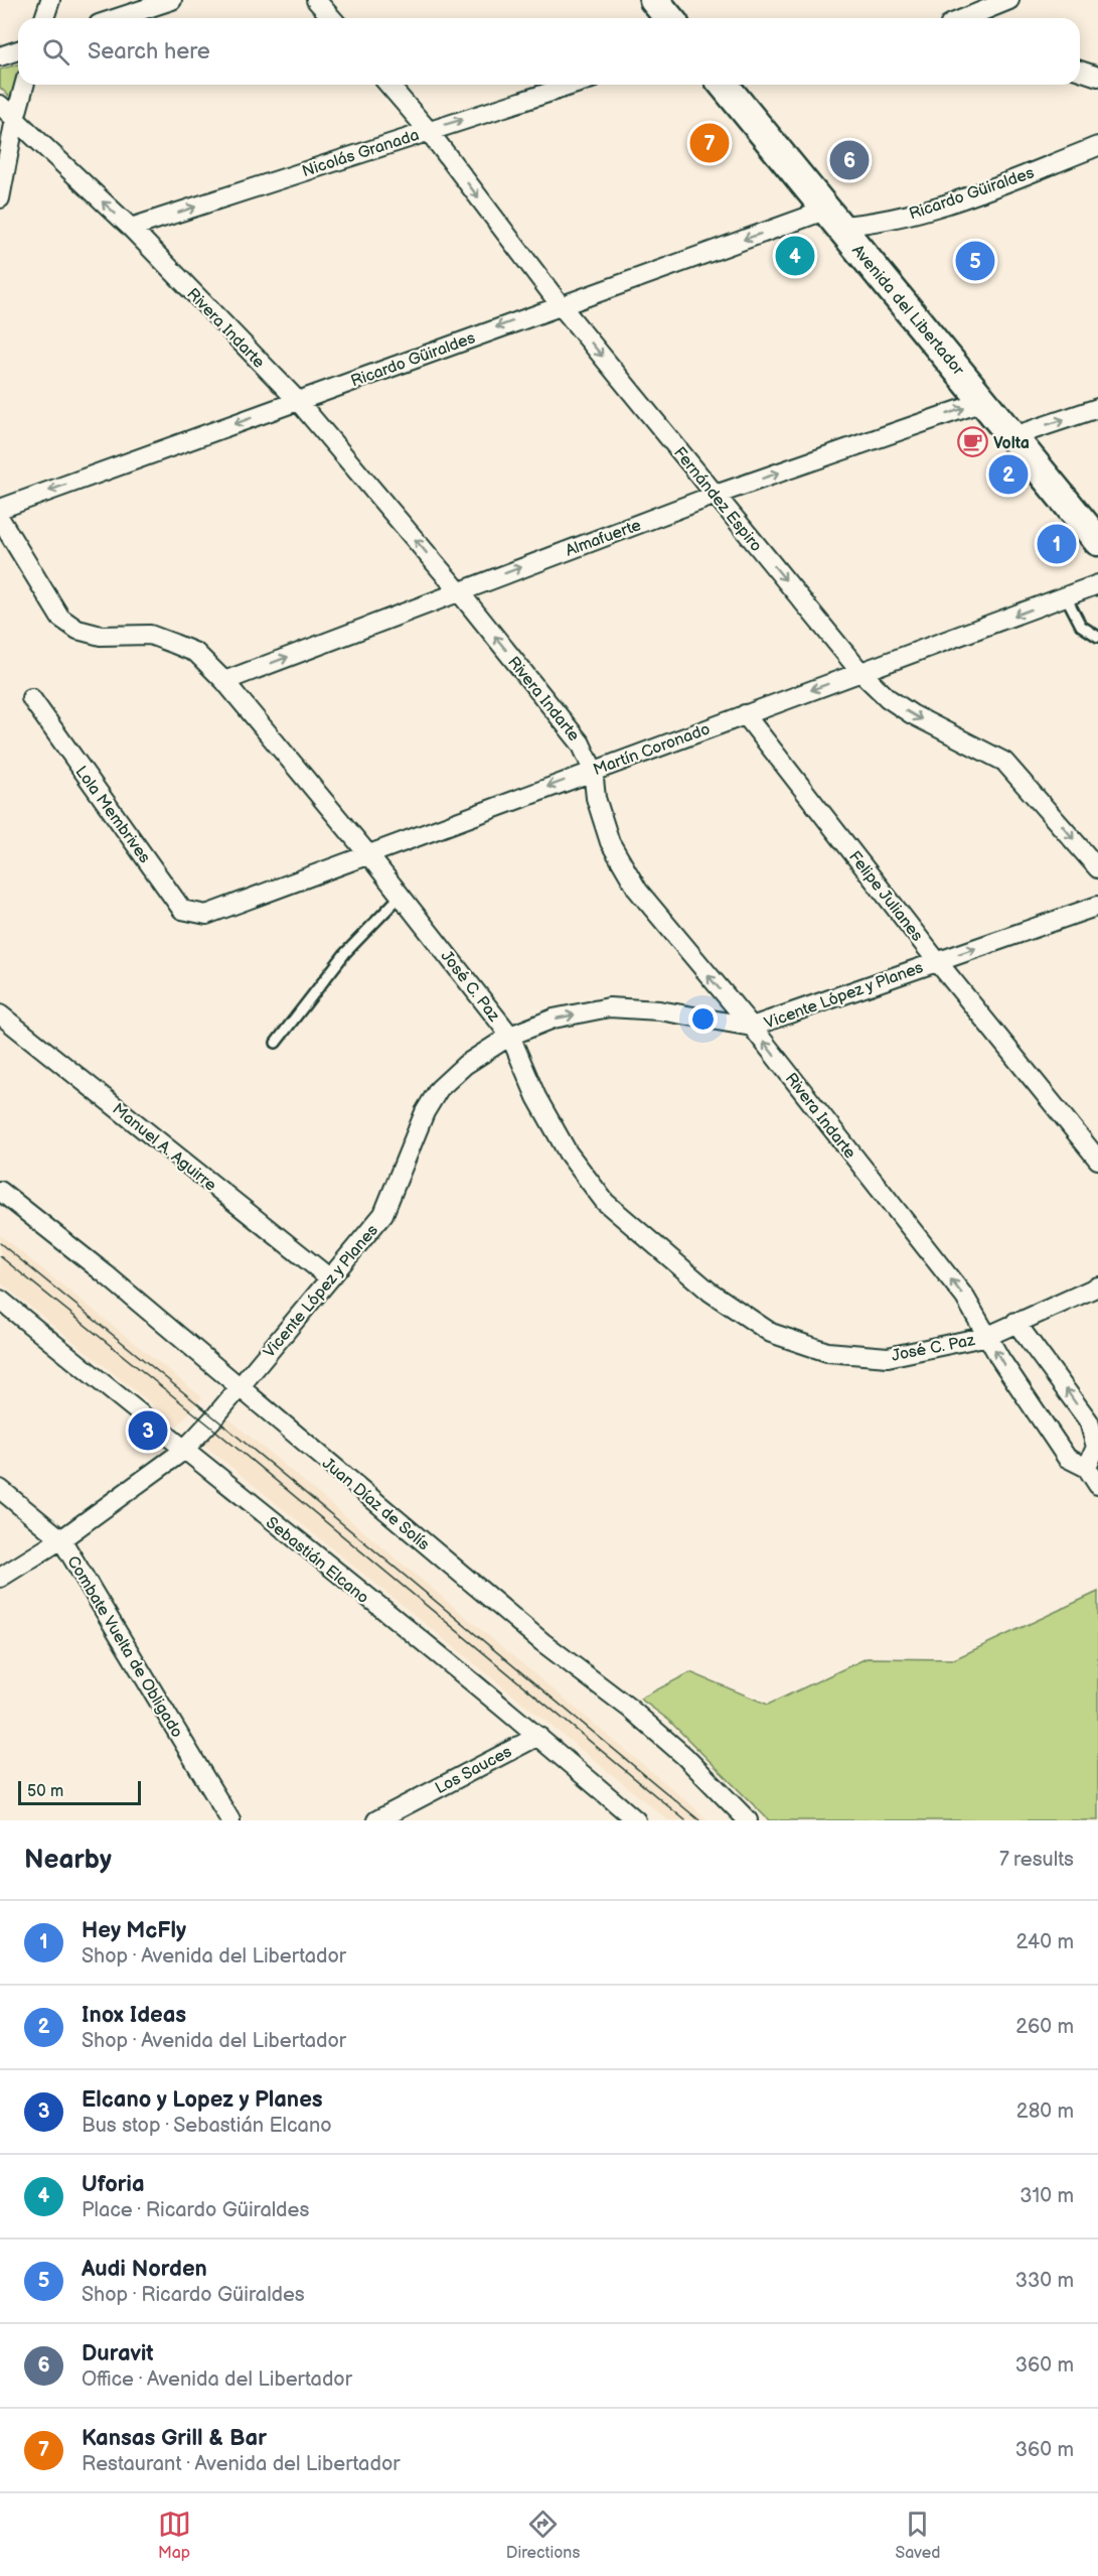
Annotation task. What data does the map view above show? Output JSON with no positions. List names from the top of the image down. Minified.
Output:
{"streets":{"main road":["Avenida del Libertador"],"street":["Nicolás Granada","Ricardo Güiraldes","Rivera Indarte","Fernández Espiro","Almafuerte","Martín Coronado","Lola Membrives","Felipe Julianes","José C. Paz","Vicente López y Planes","Manuel A. Aguirre","Juan Díaz de Solís","Sebastián Elcano","Combate Vuelta de Obligado","Los Sauces"]},"crossings":[["Nicolás Granada","Rivera Indarte"],["Nicolás Granada","Fernández Espiro"],["Ricardo Güiraldes","Avenida del Libertador"],["Ricardo Güiraldes","Rivera Indarte"],["Ricardo Güiraldes","Fernández Espiro"],["Avenida del Libertador","Almafuerte"],["Rivera Indarte","Almafuerte"],["Rivera Indarte","Martín Coronado"],["Rivera Indarte","José C. Paz"],["Rivera Indarte","Vicente López y Planes"],["Fernández Espiro","Almafuerte"],["Fernández Espiro","Martín Coronado"],["Almafuerte","José C. Paz"],["Martín Coronado","Lola Membrives"],["Martín Coronado","Felipe Julianes"],["Martín Coronado","José C. Paz"],["Felipe Julianes","Vicente López y Planes"],["José C. Paz","Vicente López y Planes"],["Vicente López y Planes","Manuel A. Aguirre"],["Vicente López y Planes","Juan Díaz de Solís"],["Vicente López y Planes","Sebastián Elcano"],["Vicente López y Planes","Combate Vuelta de Obligado"],["Sebastián Elcano","Los Sauces"]],"one_way":["Nicolás Granada","Ricardo Güiraldes","Rivera Indarte","Fernández Espiro","Almafuerte","Martín Coronado"],"places":{"cafe":["Volta"]},"scale_bar":"50 m","page":{"search":"Search here","pins":["7","6","4","5","2","1","3"],"scale":"50 m","heading":["Nearby","7 results"],"list":[{"mark":"1","name":"Hey McFly","note":"Shop · Avenida del Libertador","value":"240 m"},{"mark":"2","name":"Inox Ideas","note":"Shop · Avenida del Libertador","value":"260 m"},{"mark":"3","name":"Elcano y Lopez y Planes","note":"Bus stop · Sebastián Elcano","value":"280 m"},{"mark":"4","name":"Uforia","note":"Place · Ricardo Güiraldes","value":"310 m"},{"mark":"5","name":"Audi Norden","note":"Shop · Ricardo Güiraldes","value":"330 m"},{"mark":"6","name":"Duravit","note":"Office · Avenida del Libertador","value":"360 m"},{"mark":"7","name":"Kansas Grill & Bar","note":"Restaurant · Avenida del Libertador","value":"360 m"}],"nav":["Map","Directions","Saved"]}}
